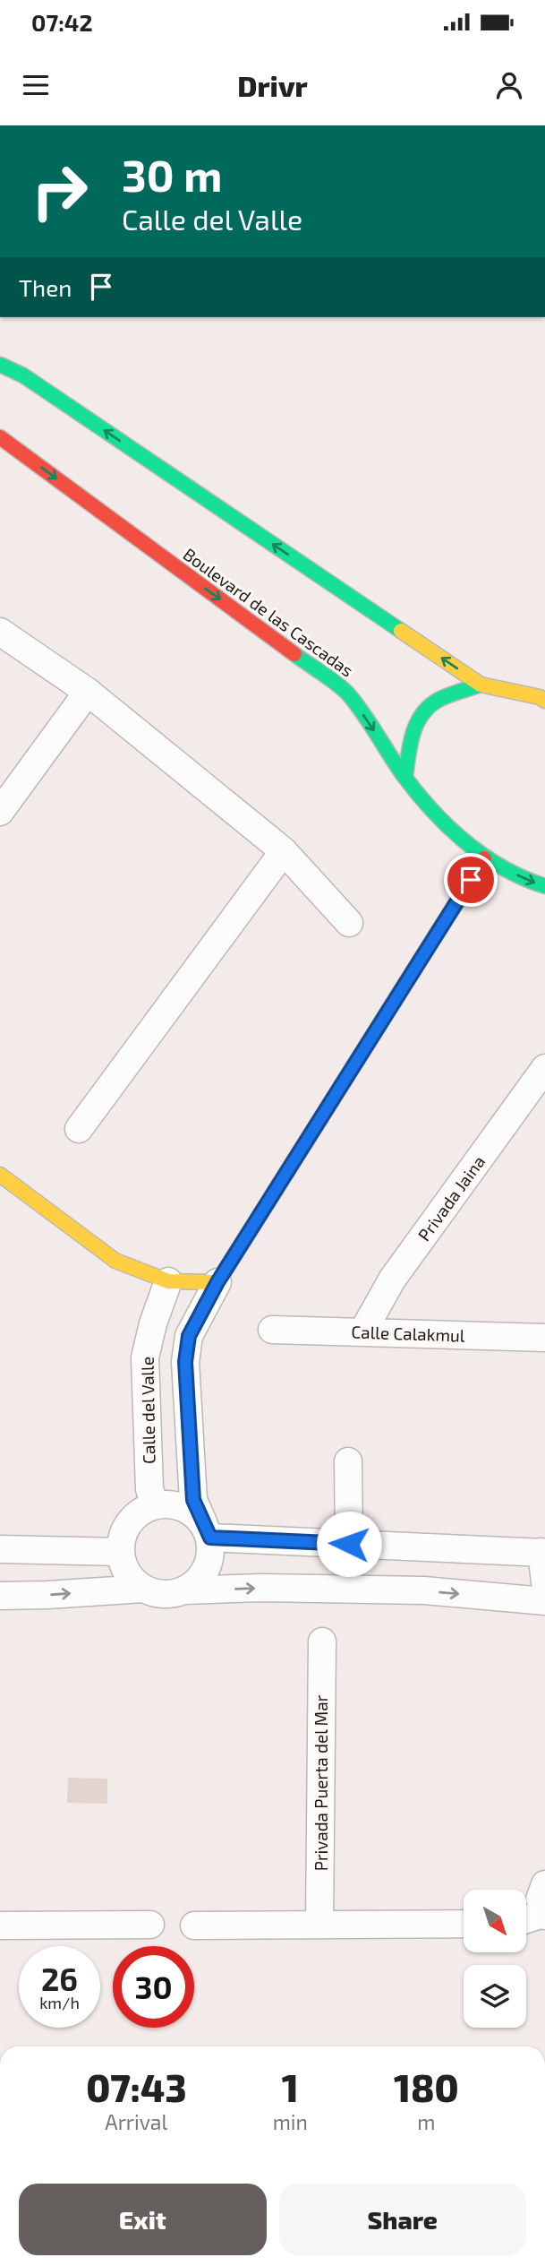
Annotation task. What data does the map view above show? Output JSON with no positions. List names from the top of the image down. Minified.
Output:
{"streets":{"main road":["Boulevard de las Cascadas"],"street":["Privada Jaina","Calle Calakmul","Calle del Valle","Privada Puerta del Mar"]},"crossings":[["Privada Jaina","Calle Calakmul"]],"north":"bottom right","page":{"status":"07:42","header":"Drivr","turn":["30 m","Calle del Valle"],"then":"Then","speed":"26 km/h","limit":"30","eta":["07:43","Arrival","1","min","180","m"],"buttons":["Exit","Share"]}}
